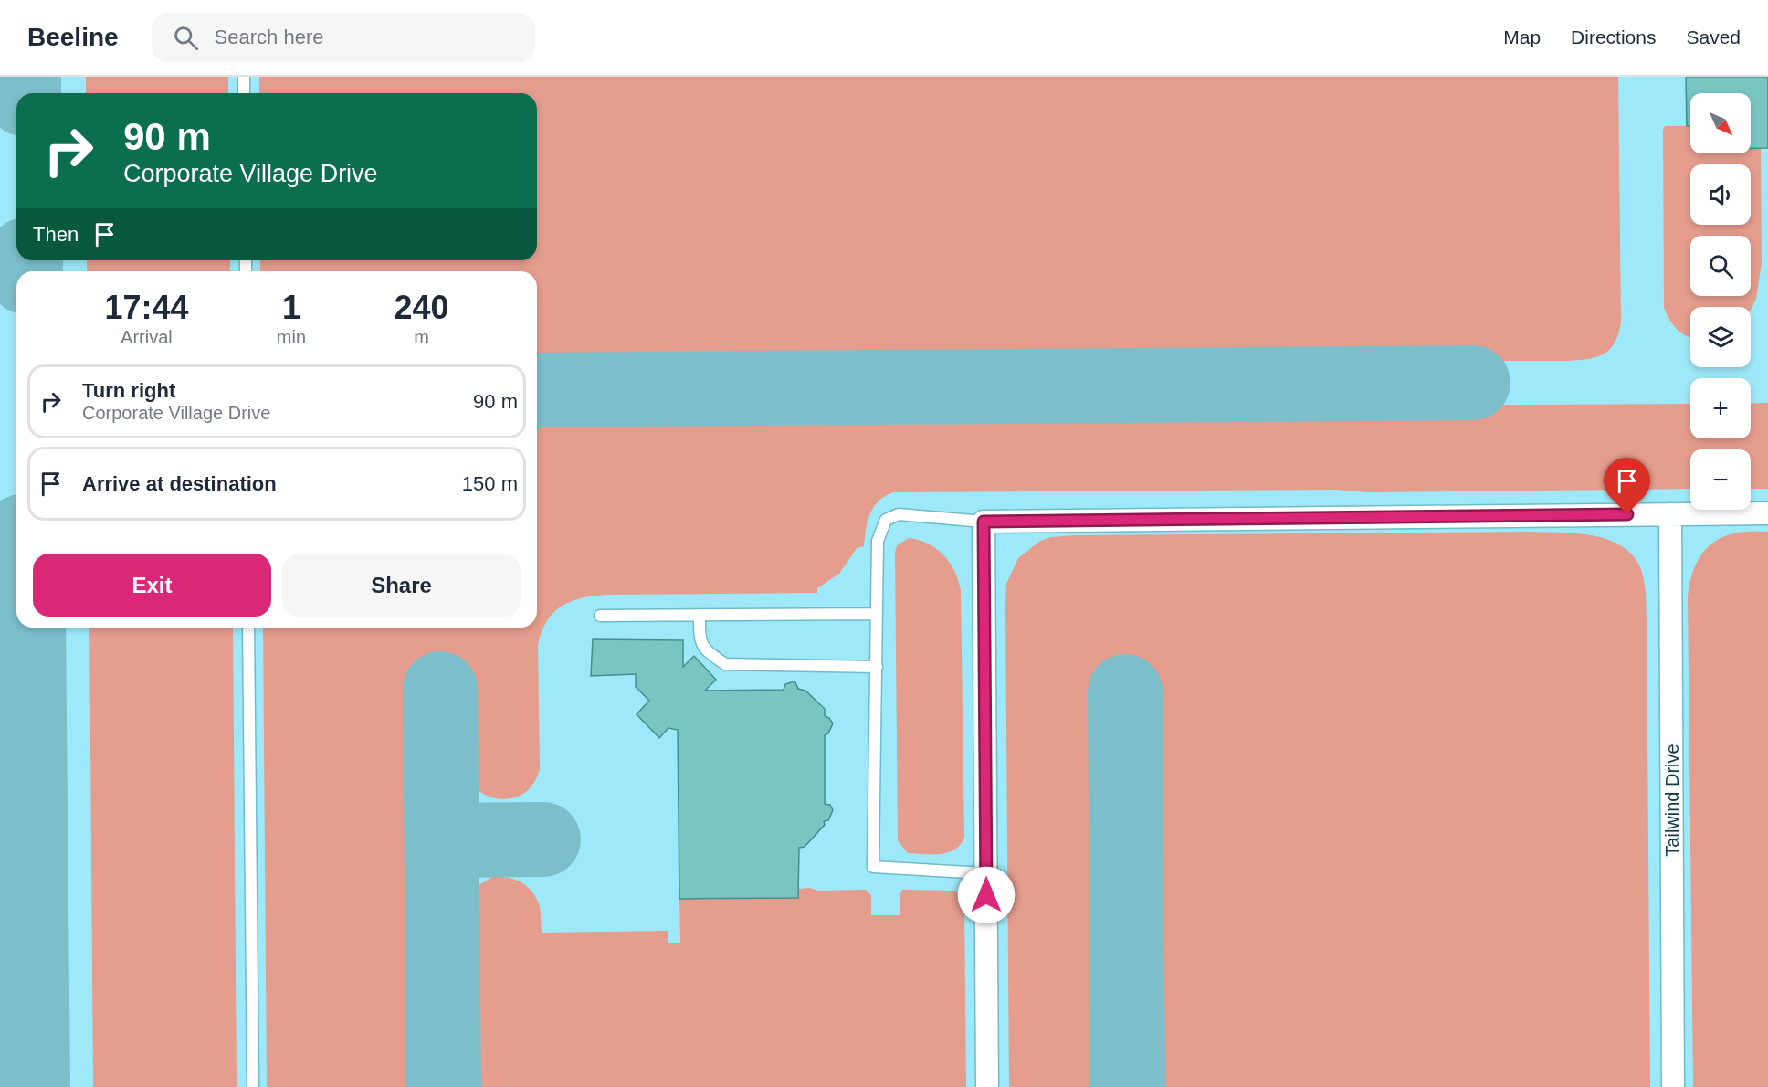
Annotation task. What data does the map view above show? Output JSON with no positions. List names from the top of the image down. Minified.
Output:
{"streets":{"street":["Tailwind Drive"]},"north":"bottom right","page":{"header":"Beeline","search":"Search here","nav":["Map","Directions","Saved"],"map_buttons":["+","−"],"turn":["90 m","Corporate Village Drive"],"then":"Then","eta":["17:44","Arrival","1","min","240","m"],"list":[{"name":"Turn right","note":"Corporate Village Drive","value":"90 m"},{"name":"Arrive at destination","value":"150 m"}],"buttons":["Exit","Share"]}}
